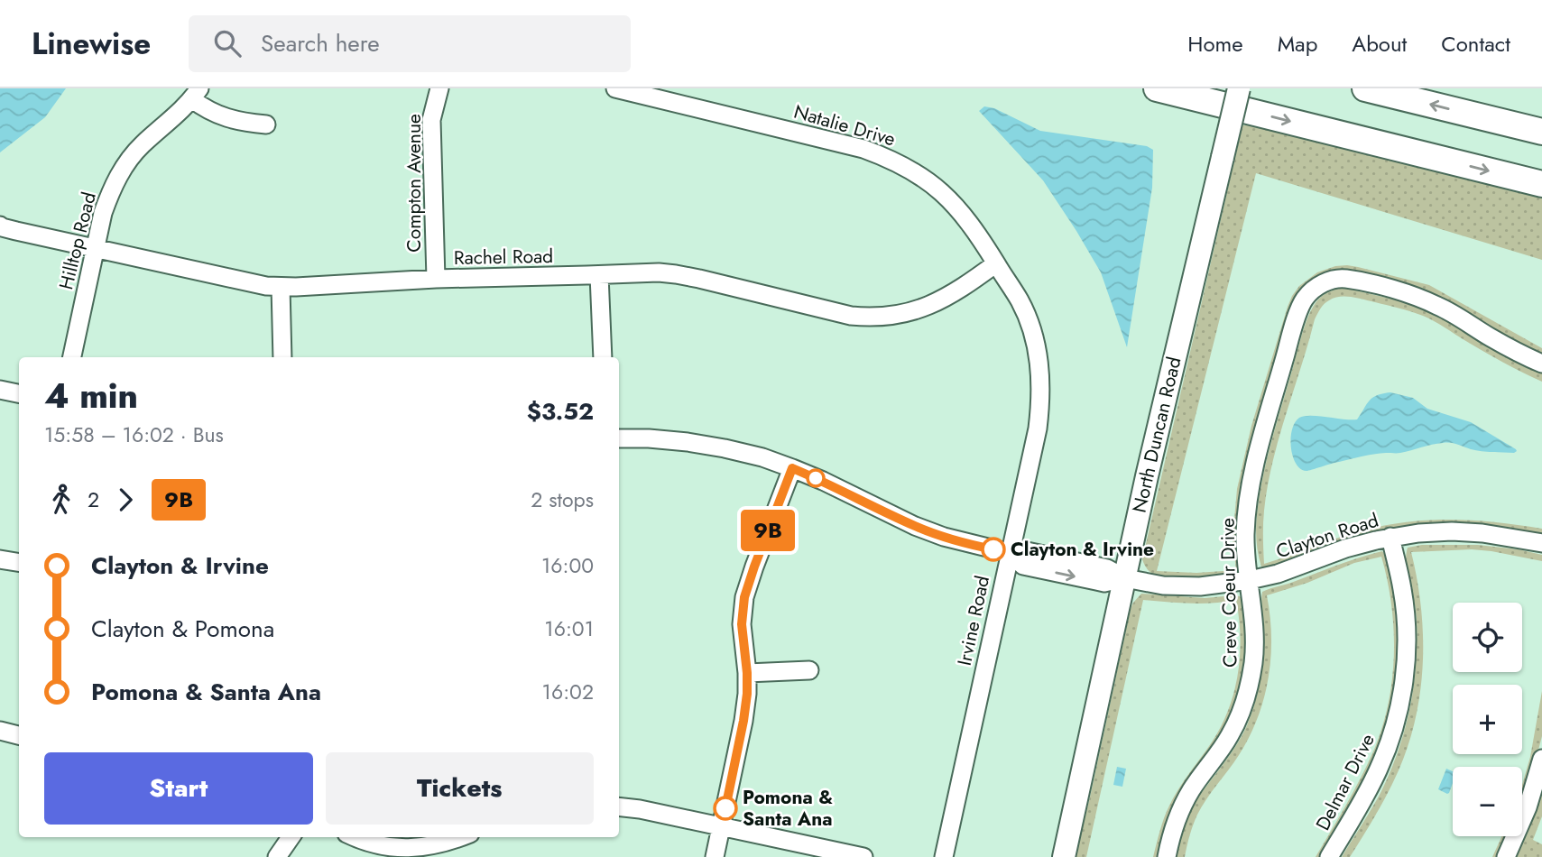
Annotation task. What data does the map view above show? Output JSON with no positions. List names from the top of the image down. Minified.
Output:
{"streets":{"main road":["North Duncan Road"],"street":["Natalie Drive","Compton Avenue","Hilltop Road","Rachel Road","Clayton Road","Creve Coeur Drive","Irvine Road","Delmar Drive"]},"crossings":[["Natalie Drive","Rachel Road"],["Natalie Drive","Irvine Road"],["Compton Avenue","Rachel Road"],["Hilltop Road","Rachel Road"],["North Duncan Road","Clayton Road"],["Clayton Road","Creve Coeur Drive"],["Clayton Road","Irvine Road"],["Clayton Road","Delmar Drive"]],"places":["Clayton & Irvine","Pomona & Santa Ana"],"lines":["bus line 9B"],"page":{"header":"Linewise","search":"Search here","nav":["Home","Map","About","Contact"],"on_map":"9B","heading":["4 min","15:58 – 16:02 · Bus","$3.52"],"legs":["2","9B","2 stops"],"list":[{"name":"Clayton & Irvine","value":"16:00"},{"name":"Clayton & Pomona","value":"16:01"},{"name":"Pomona & Santa Ana","value":"16:02"}],"map_buttons":["+","−"],"buttons":["Start","Tickets"]}}
